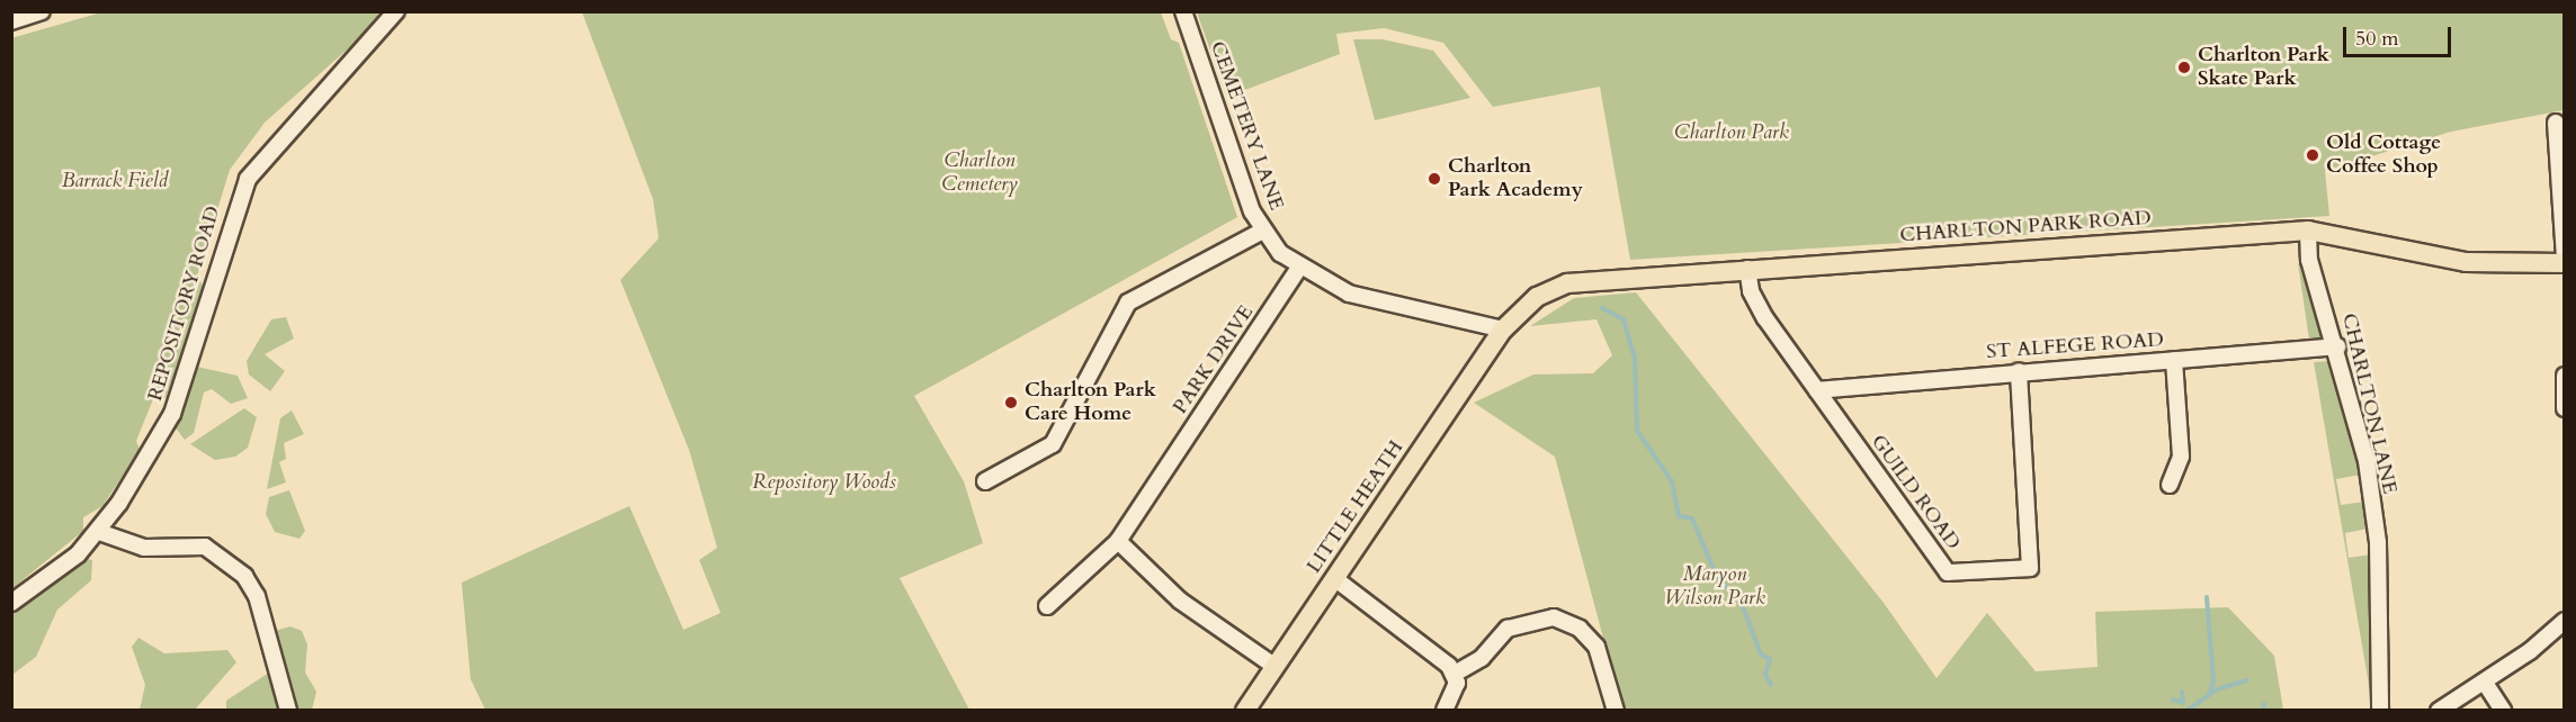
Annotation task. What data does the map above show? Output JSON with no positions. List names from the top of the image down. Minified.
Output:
{"streets":{"main road":["CHARLTON PARK ROAD","LITTLE HEATH"],"street":["CEMETERY LANE","REPOSITORY ROAD","ST ALFEGE ROAD","PARK DRIVE","CHARLTON LANE","GUILD ROAD"]},"crossings":[["CEMETERY LANE","CHARLTON PARK ROAD"],["CEMETERY LANE","PARK DRIVE"],["CEMETERY LANE","LITTLE HEATH"],["CHARLTON PARK ROAD","CHARLTON LANE"],["CHARLTON PARK ROAD","GUILD ROAD"],["CHARLTON PARK ROAD","LITTLE HEATH"],["ST ALFEGE ROAD","CHARLTON LANE"],["ST ALFEGE ROAD","GUILD ROAD"]],"parks":["Charlton Park","Charlton Cemetery","Barrack Field","Repository Woods","Maryon Wilson Park"],"places":["Charlton Park Skate Park","Old Cottage Coffee Shop","Charlton Park Academy","Charlton Park Care Home"],"scale_bar":"50 m"}
